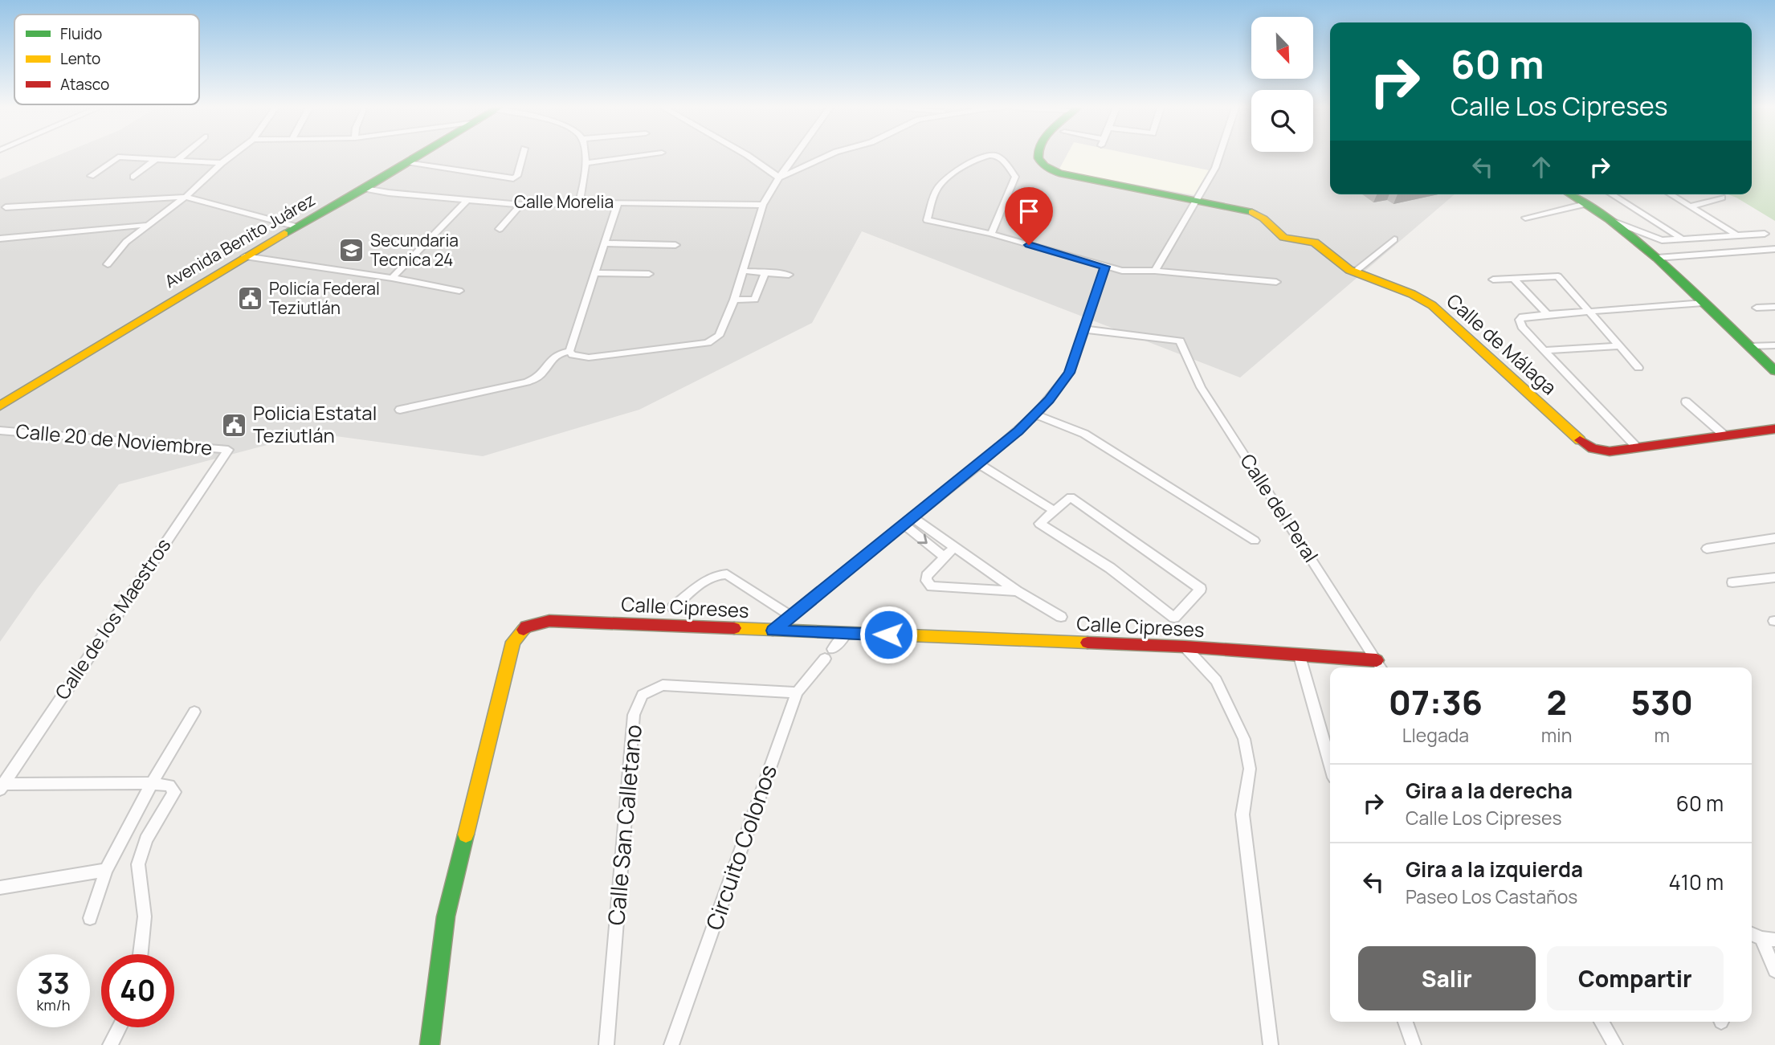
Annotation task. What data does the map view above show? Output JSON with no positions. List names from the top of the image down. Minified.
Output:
{"streets":{"street":["Calle Morelia","Avenida Benito Juárez","Calle de Málaga","Calle 20 de Noviembre","Calle del Peral","Calle Cipreses","Calle de los Maestros","Calle San Calletano","Circuito Colonos"]},"crossings":[["Calle Morelia","Avenida Benito Juárez"],["Calle 20 de Noviembre","Calle de los Maestros"],["Calle del Peral","Calle Cipreses"],["Calle Cipreses","Circuito Colonos"],["Calle San Calletano","Circuito Colonos"]],"places":{"school or university":["Secundaria Tecnica 24"],"public building":["Policía Federal Teziutlán","Policia Estatal Teziutlán"]},"legend":["Fluido","Lento","Atasco"],"north":"bottom right","page":{"turn":["60 m","Calle Los Cipreses"],"eta":["07:36","Llegada","2","min","530","m"],"list":[{"name":"Gira a la derecha","note":"Calle Los Cipreses","value":"60 m"},{"name":"Gira a la izquierda","note":"Paseo Los Castaños","value":"410 m"}],"buttons":["Salir","Compartir"],"speed":"33 km/h","limit":"40"}}
